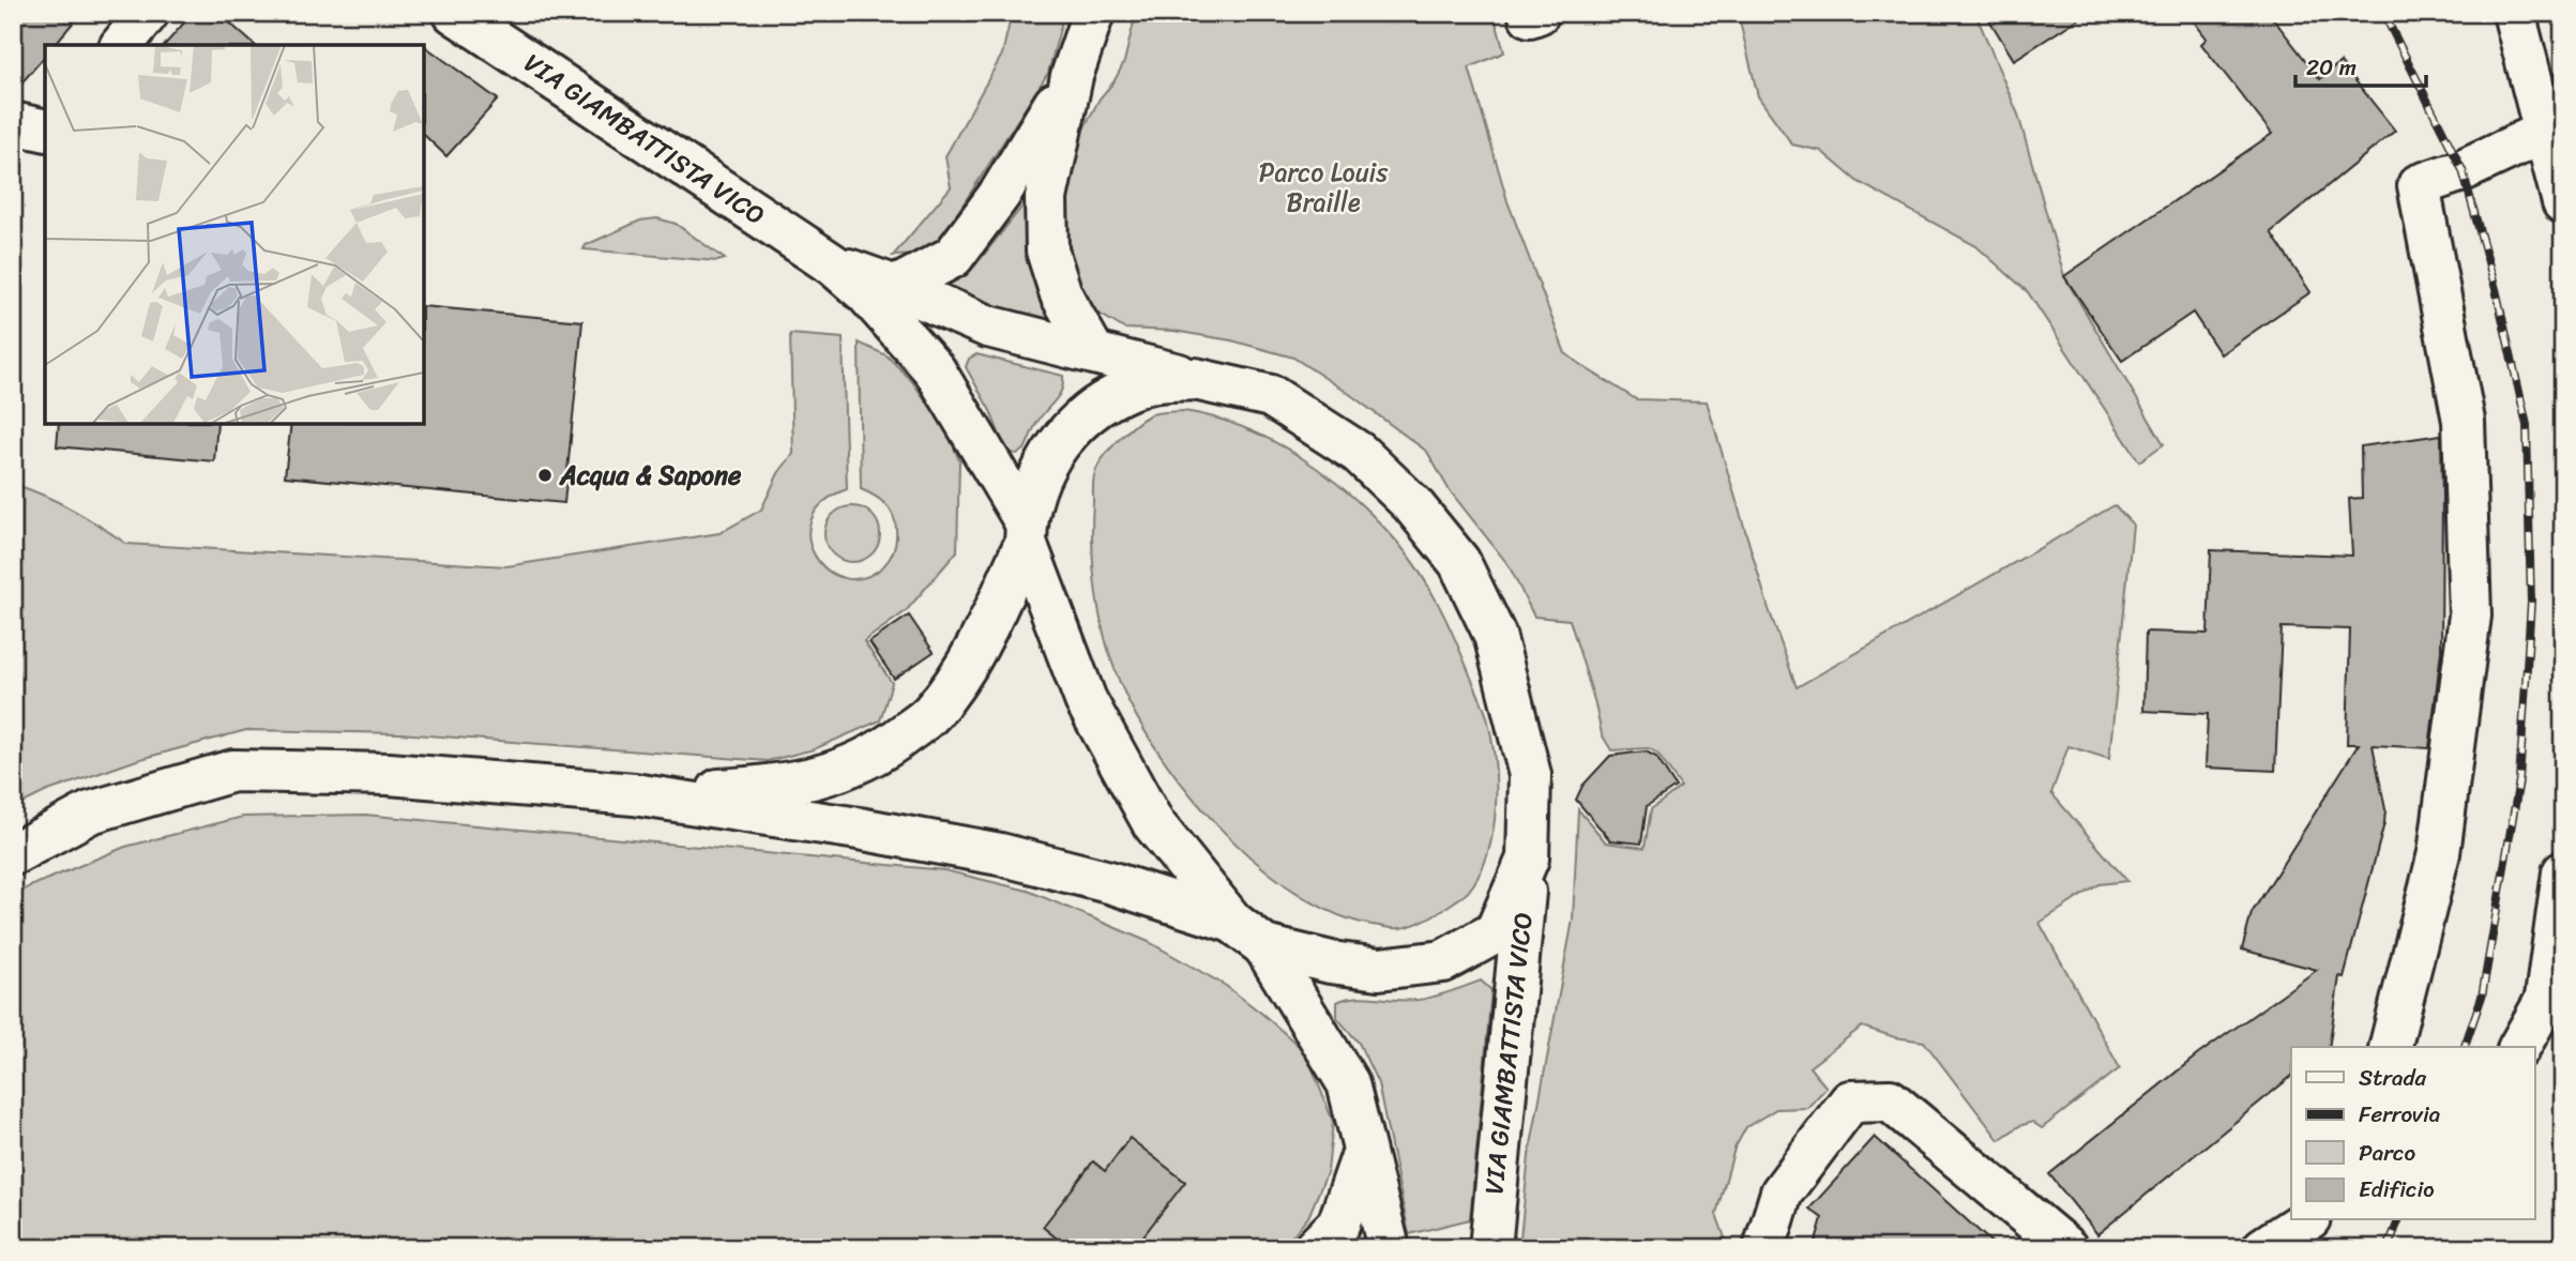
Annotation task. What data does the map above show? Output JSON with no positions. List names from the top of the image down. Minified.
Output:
{"streets":{"street":["VIA GIAMBATTISTA VICO"]},"parks":["Parco Louis Braille"],"places":["Acqua & Sapone"],"legend":["Strada","Ferrovia","Parco","Edificio"],"scale_bar":"20 m"}
